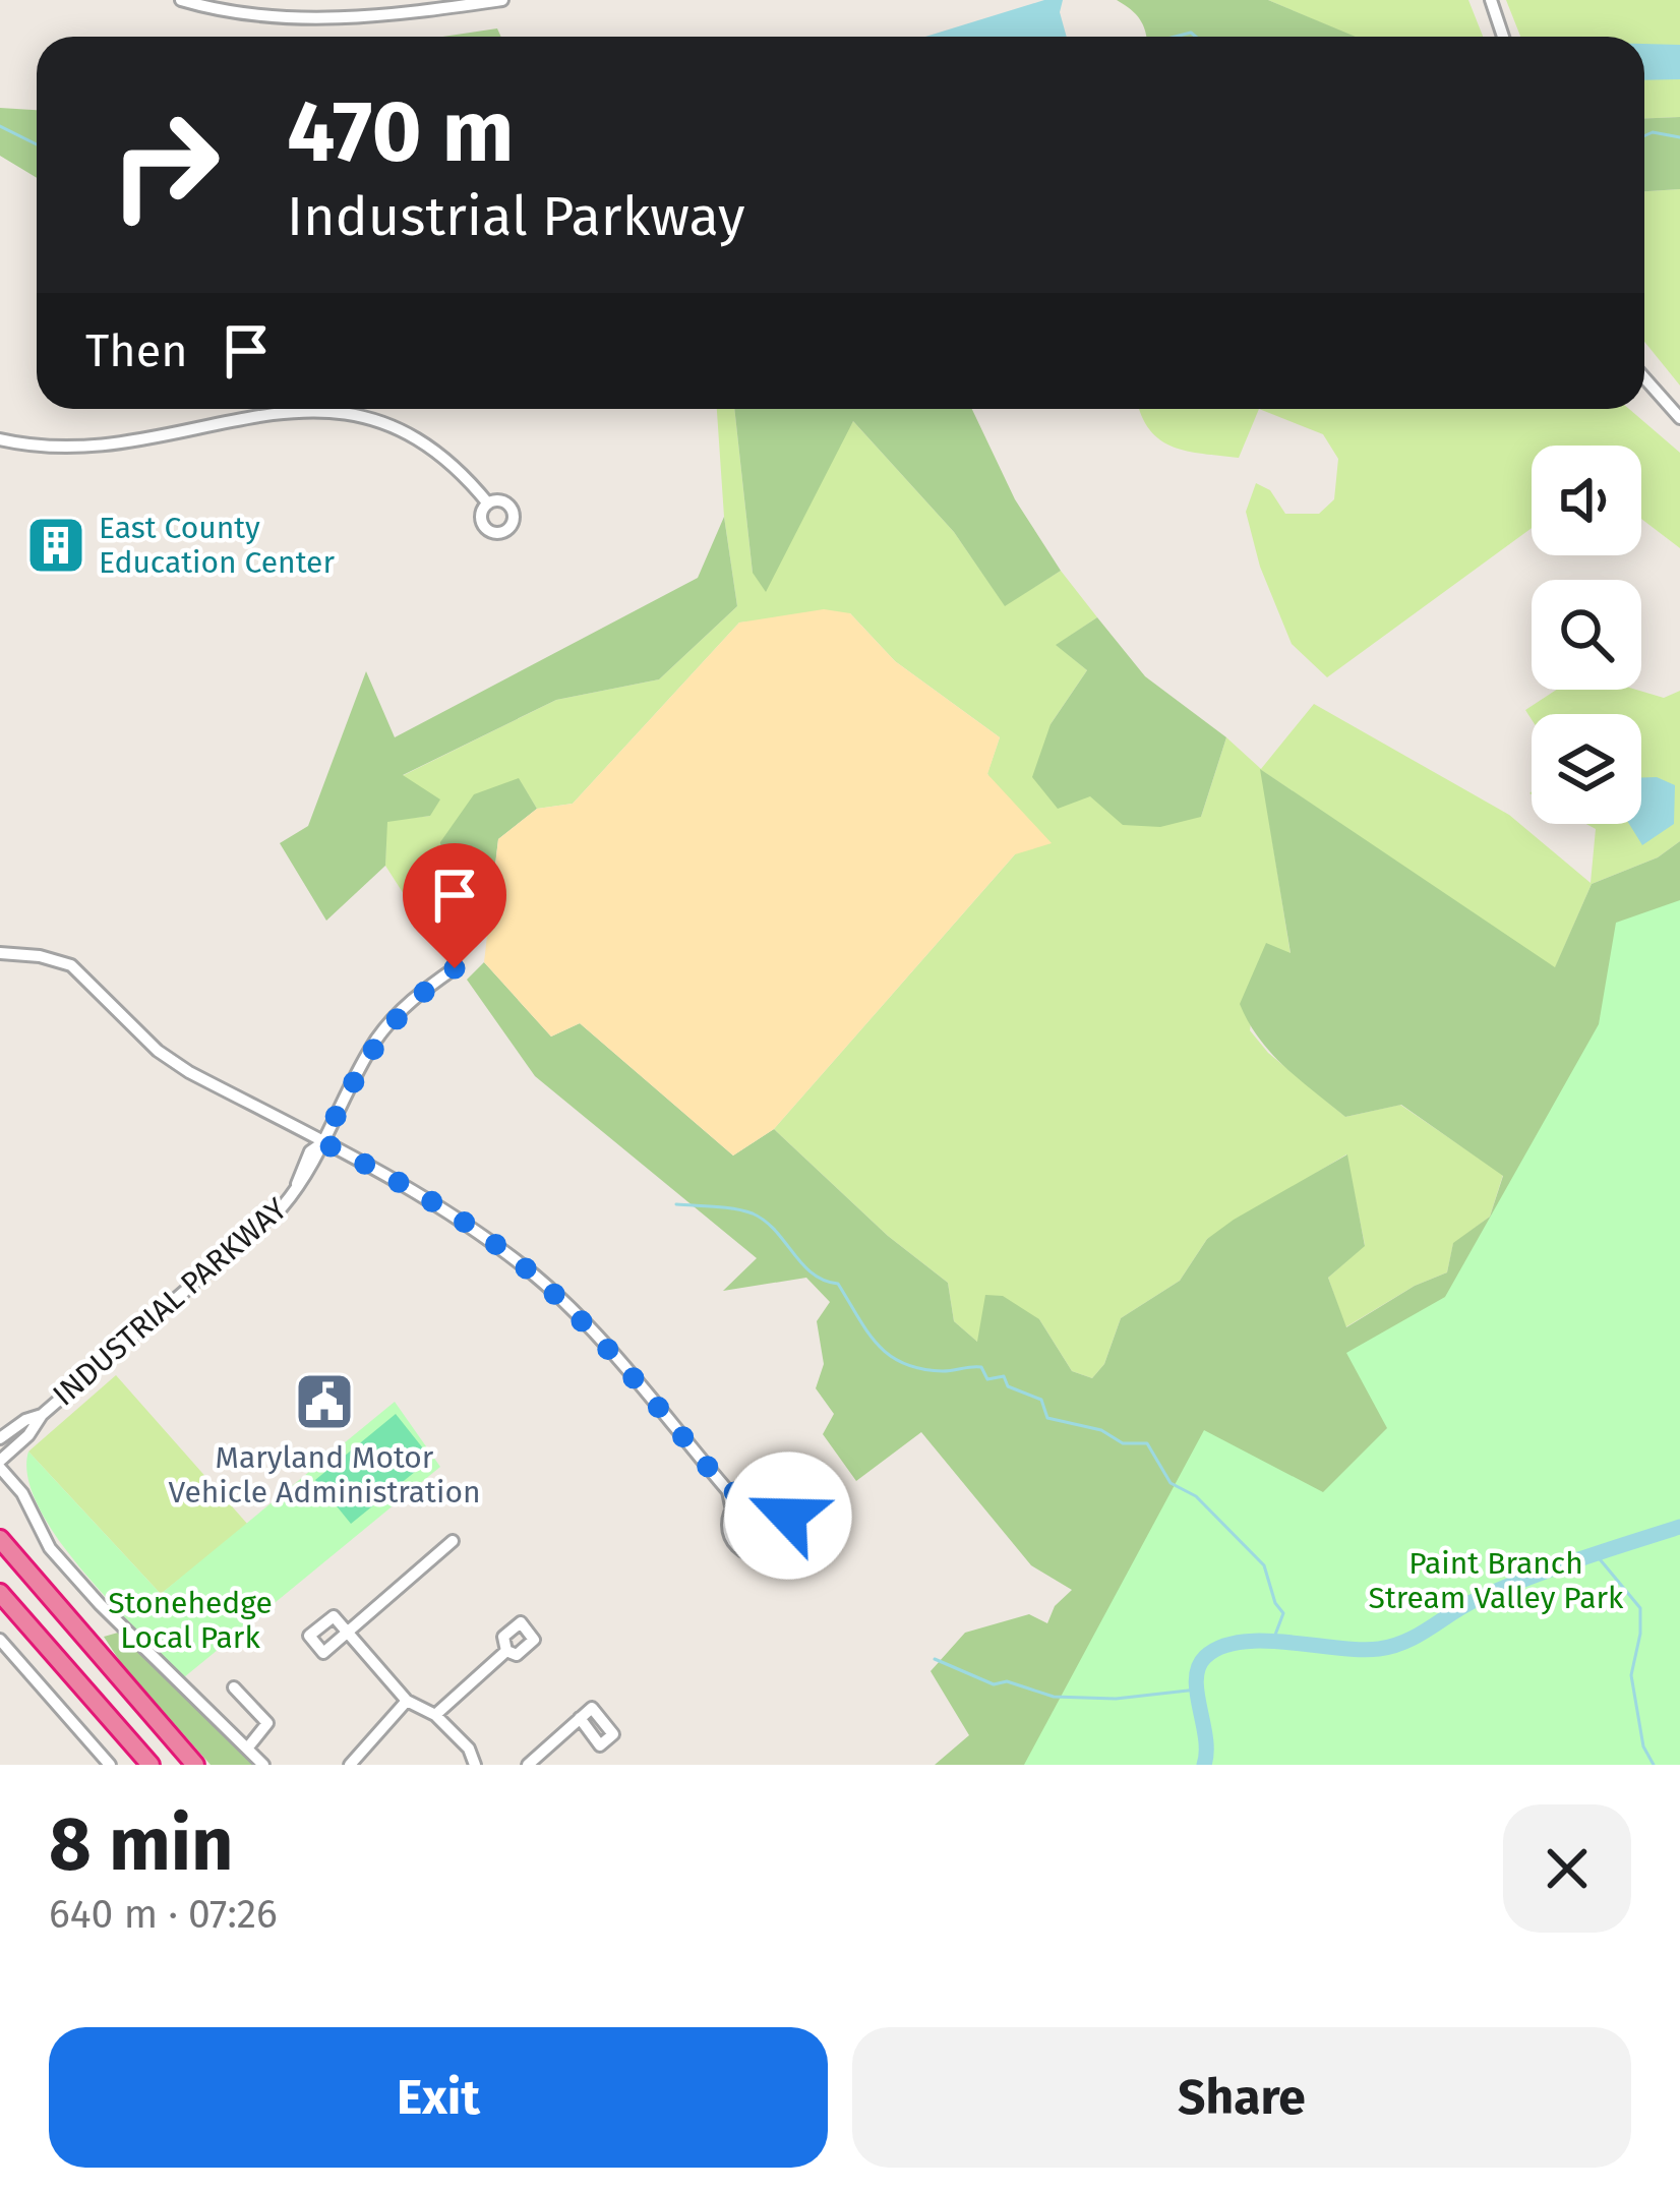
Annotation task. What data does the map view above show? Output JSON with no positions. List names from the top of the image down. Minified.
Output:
{"streets":{"street":["INDUSTRIAL PARKWAY"]},"parks":["Paint Branch Stream Valley Park","Stonehedge Local Park"],"places":{"building":["East County Education Center"],"public building":["Maryland Motor Vehicle Administration"]},"page":{"turn":["470 m","Industrial Parkway"],"then":"Then","heading":["8 min","640 m · 07:26"],"buttons":["Exit","Share"]}}
